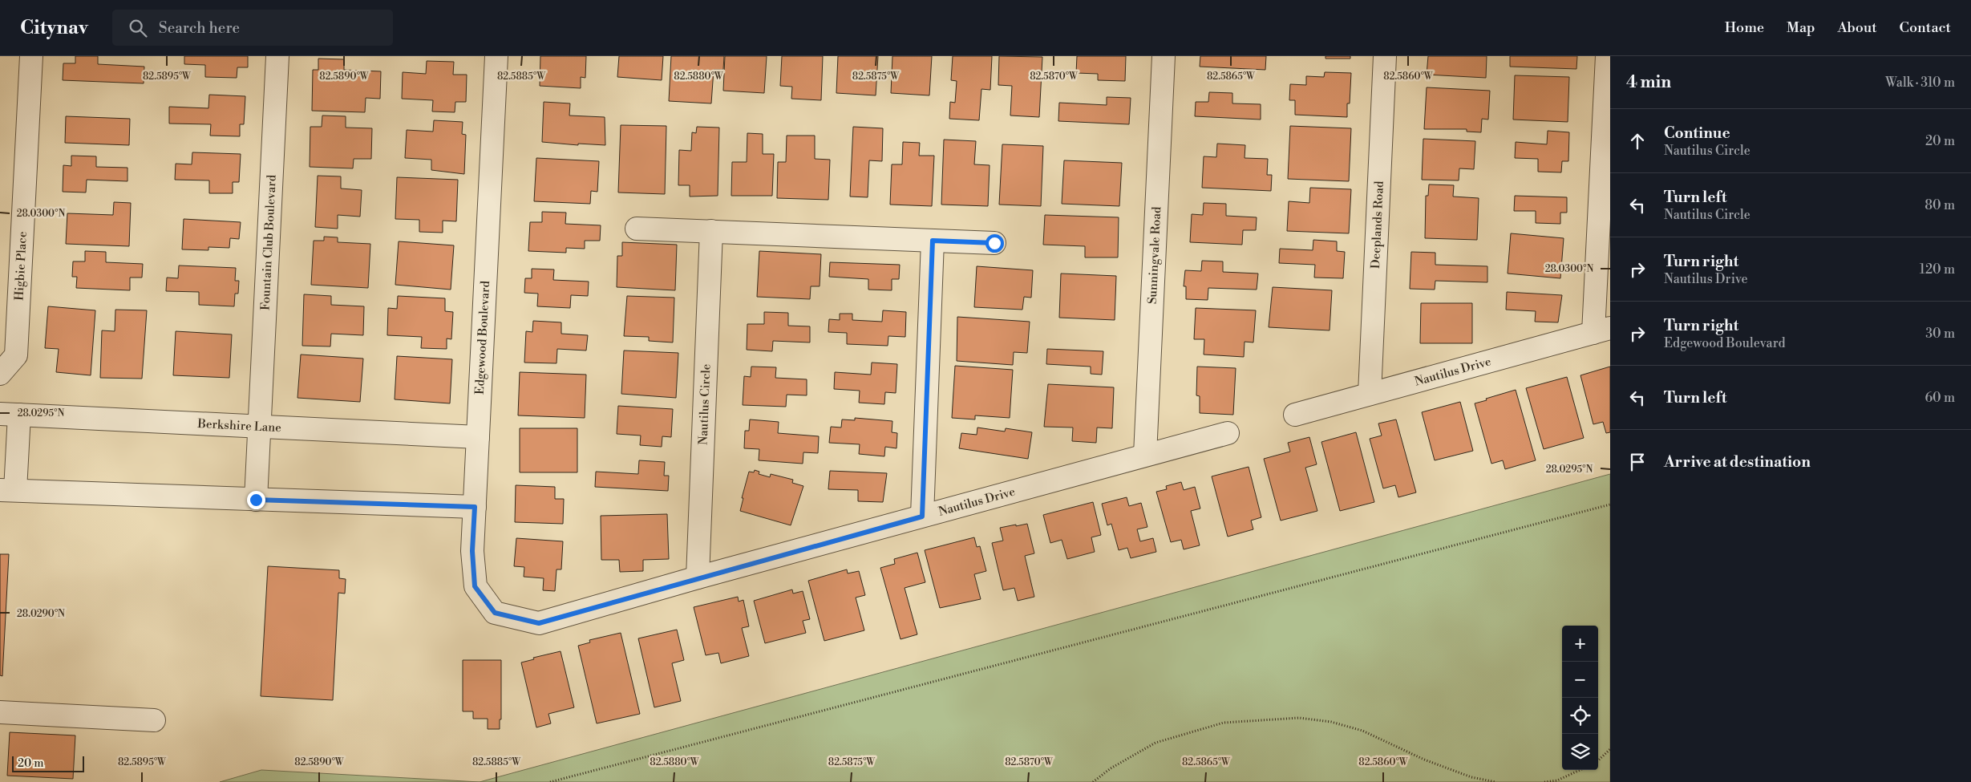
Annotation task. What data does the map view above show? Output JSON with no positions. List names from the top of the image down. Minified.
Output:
{"streets":{"street":["Deeplands Road","Fountain Club Boulevard","Sunningvale Road","Higbie Place","Edgewood Boulevard","Nautilus Drive","Nautilus Circle","Berkshire Lane"]},"crossings":[["Deeplands Road","Nautilus Drive"],["Fountain Club Boulevard","Berkshire Lane"],["Sunningvale Road","Nautilus Drive"],["Edgewood Boulevard","Nautilus Drive"],["Edgewood Boulevard","Berkshire Lane"],["Nautilus Drive","Nautilus Circle"]],"scale_bar":"20 m","page":{"header":"Citynav","search":"Search here","nav":["Home","Map","About","Contact"],"heading":["4 min","Walk · 310 m"],"list":[["Continue","Nautilus Circle","20 m"],["Turn left","Nautilus Circle","80 m"],["Turn right","Nautilus Drive","120 m"],["Turn right","Edgewood Boulevard","30 m"],["Turn left","60 m"],"Arrive at destination"],"map_buttons":["+","−"],"scale":"20 m"},"coordinates":["82.5895°W","82.5890°W","82.5885°W","82.5880°W","82.5875°W","82.5870°W","82.5865°W","82.5860°W","28.0300°N","28.0295°N","28.0290°N"]}
